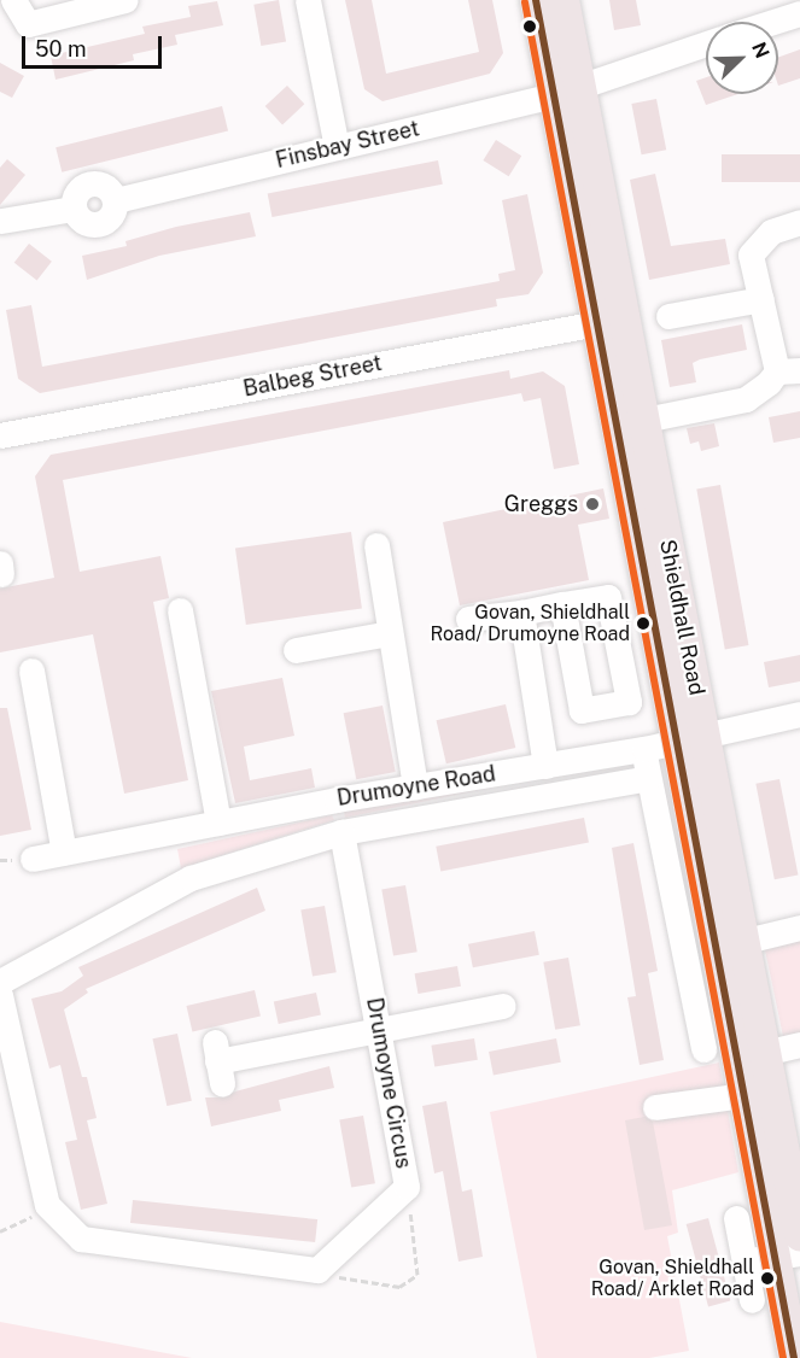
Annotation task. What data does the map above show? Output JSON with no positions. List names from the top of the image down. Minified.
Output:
{"streets":{"main road":["Shieldhall Road"],"street":["Finsbay Street","Balbeg Street","Drumoyne Road","Drumoyne Circus"]},"crossings":[["Finsbay Street","Shieldhall Road"],["Balbeg Street","Shieldhall Road"],["Shieldhall Road","Drumoyne Road"],["Drumoyne Road","Drumoyne Circus"]],"places":["Greggs","Govan, Shieldhall Road/ Drumoyne Road","Govan, Shieldhall Road/ Arklet Road"],"scale_bar":"50 m","north":"top right"}
